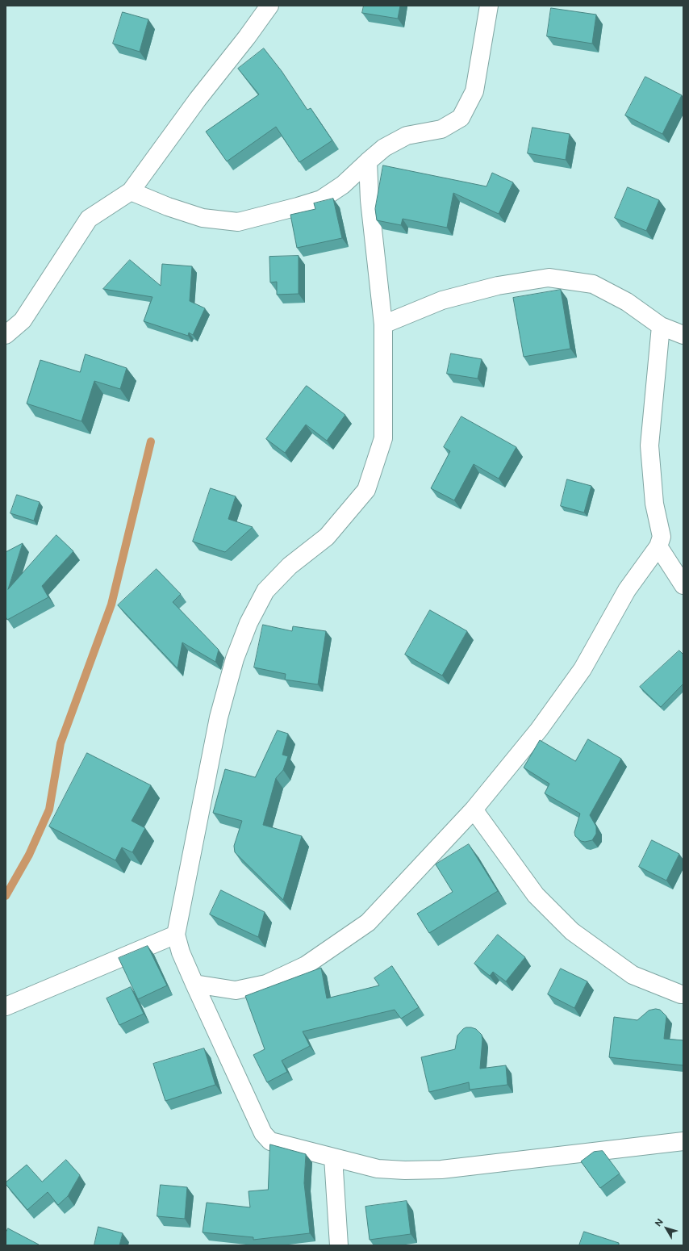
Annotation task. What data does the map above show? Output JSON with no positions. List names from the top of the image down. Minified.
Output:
{"north":"top left"}
